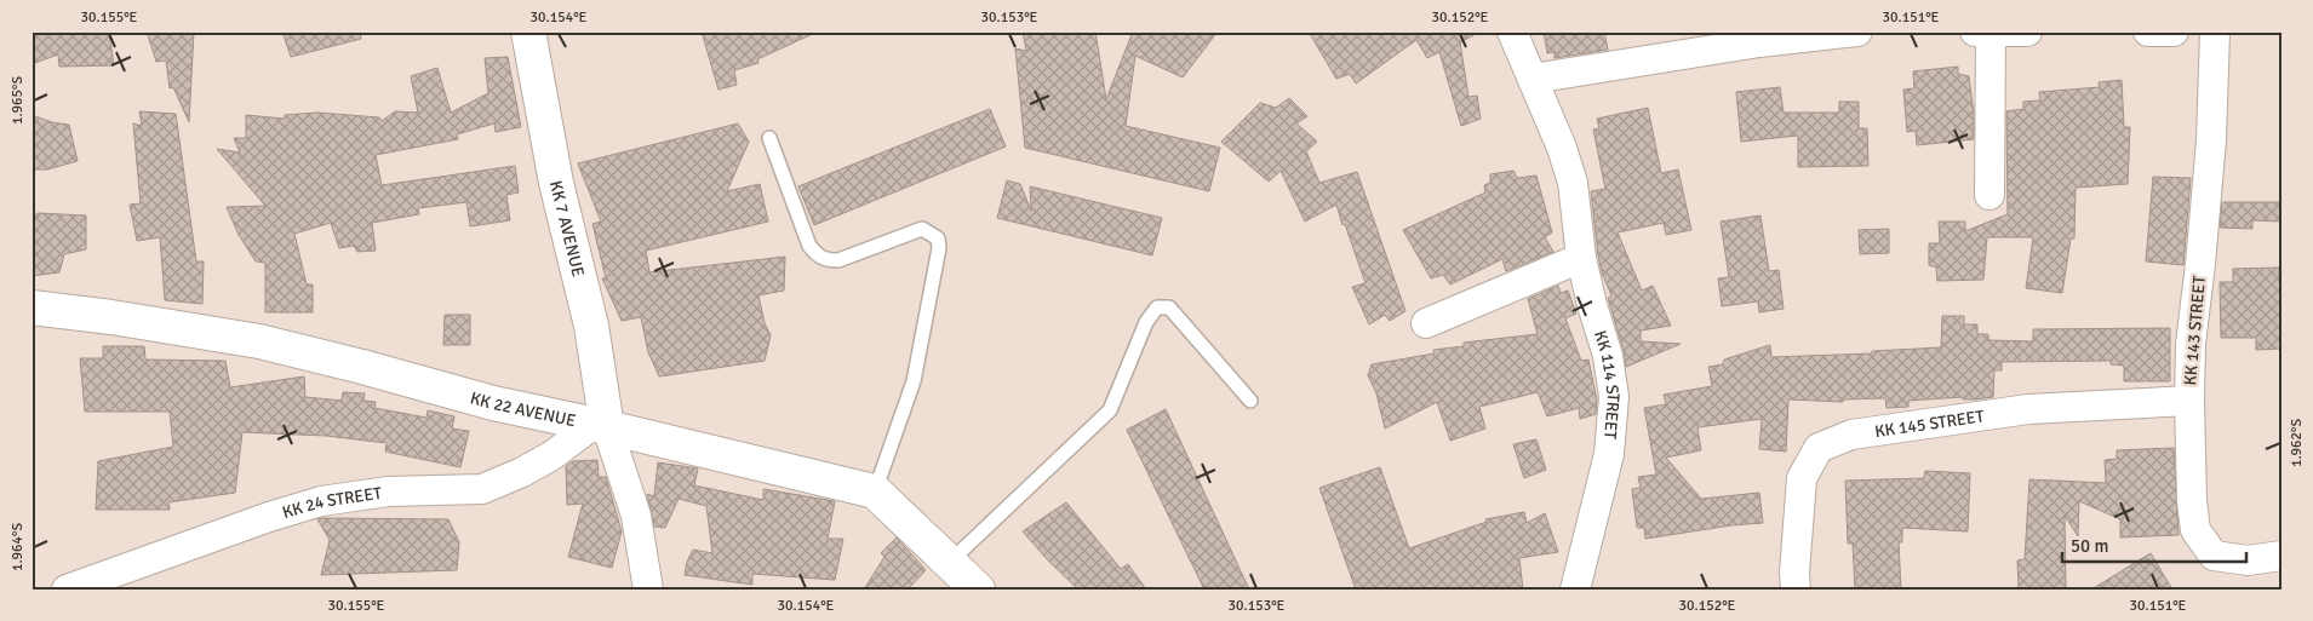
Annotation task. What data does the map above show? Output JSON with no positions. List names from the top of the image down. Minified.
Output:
{"streets":{"street":["KK 7 AVENUE","KK 143 STREET","KK 114 STREET","KK 22 AVENUE","KK 145 STREET","KK 24 STREET"]},"crossings":[["KK 7 AVENUE","KK 22 AVENUE"],["KK 7 AVENUE","KK 24 STREET"],["KK 143 STREET","KK 145 STREET"],["KK 22 AVENUE","KK 24 STREET"]],"scale_bar":"50 m","coordinates":["30.155°E","30.154°E","30.153°E","30.152°E","30.151°E","1.965°S","1.962°S","1.964°S"]}
